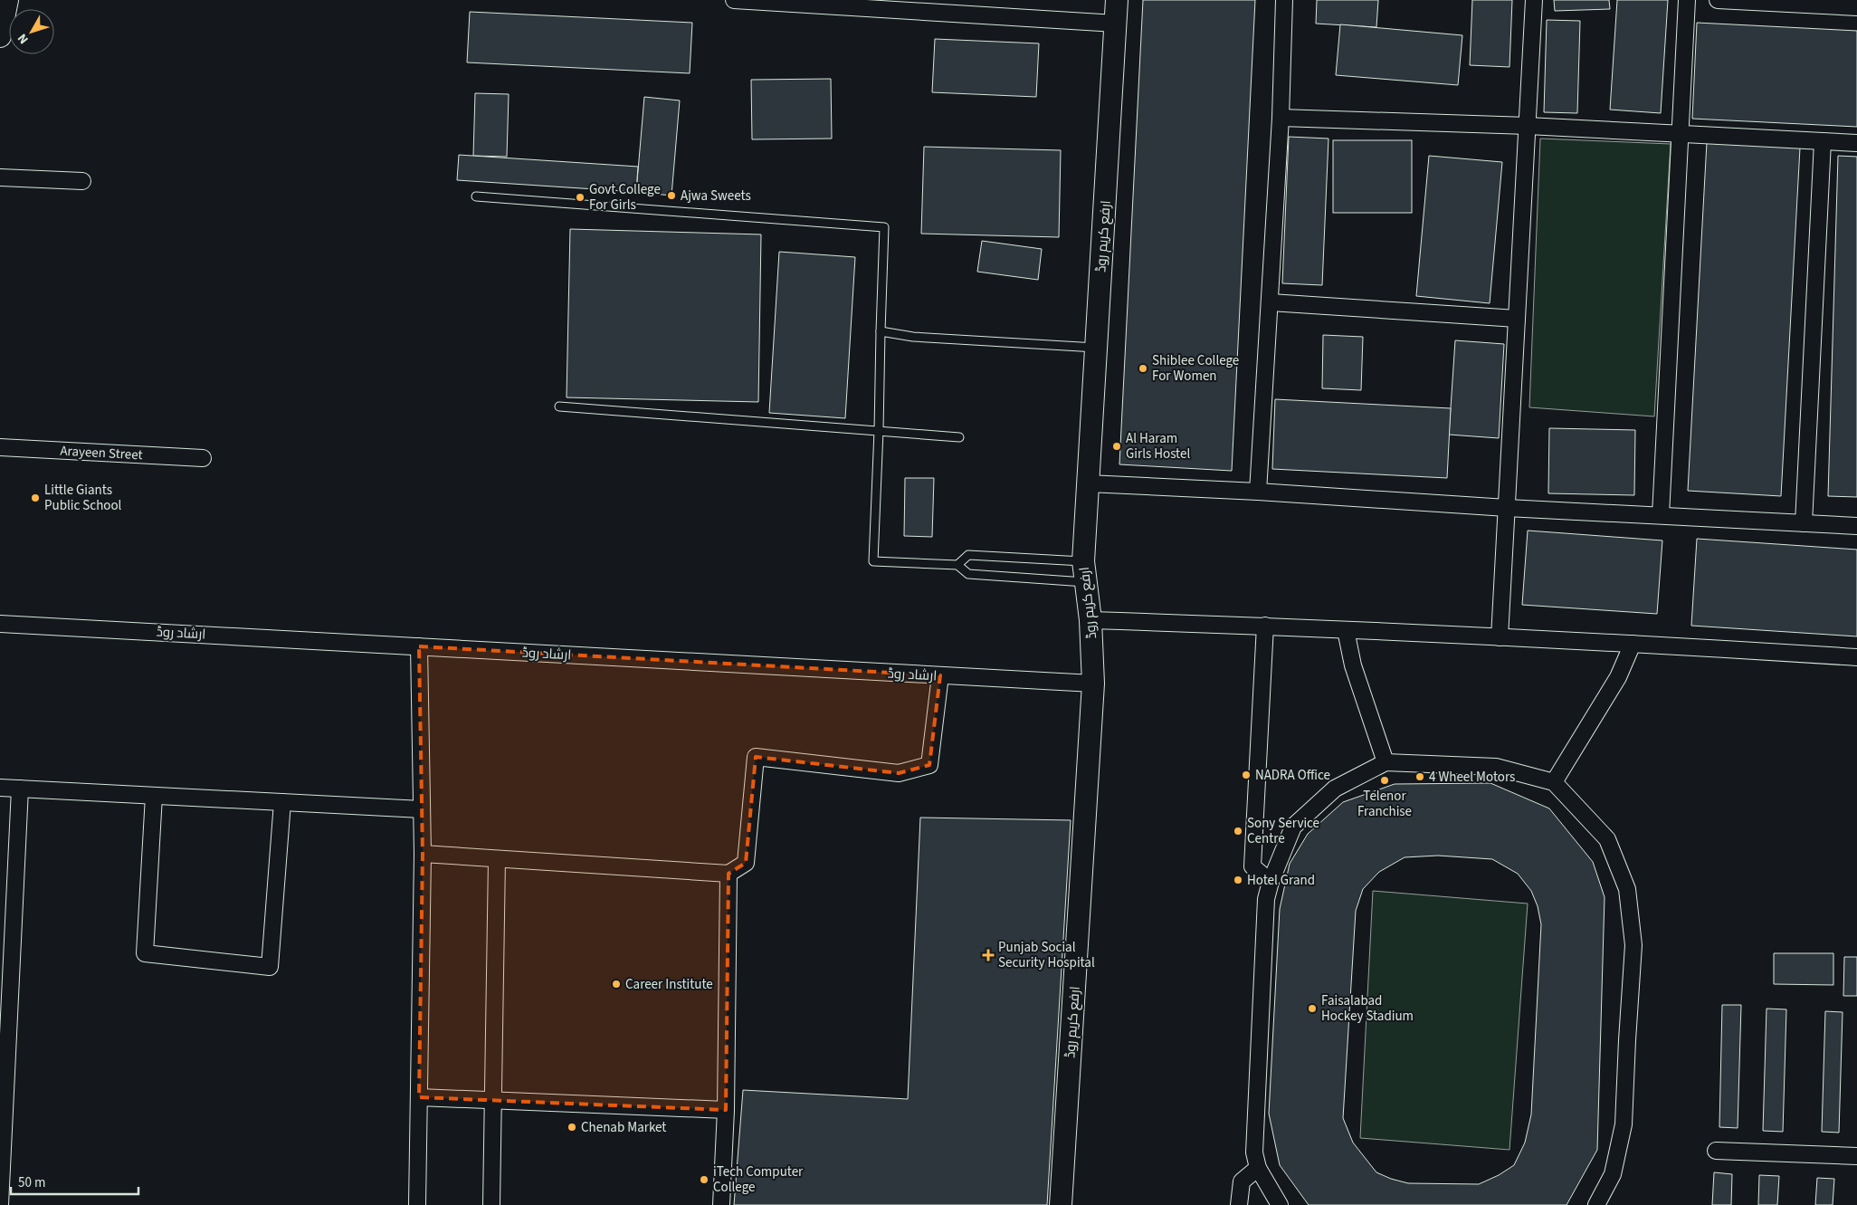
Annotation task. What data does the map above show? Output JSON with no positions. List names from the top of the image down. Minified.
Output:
{"streets":{"street":["ارفع کریم روڈ","Arayeen Street","ارشاد روڈ"]},"crossings":[["ارفع کریم روڈ","ارشاد روڈ"]],"places":{"other":["Ajwa Sweets","Govt College For Girls","Shiblee College For Women","Al Haram Girls Hostel","Little Giants Public School","NADRA Office","4 Wheel Motors","Telenor Franchise","Sony Service Centre","Hotel Grand","Career Institute","Faisalabad Hockey Stadium","Chenab Market","iTech Computer College"],"health":["Punjab Social Security Hospital"]},"scale_bar":"50 m","north":"bottom left"}
